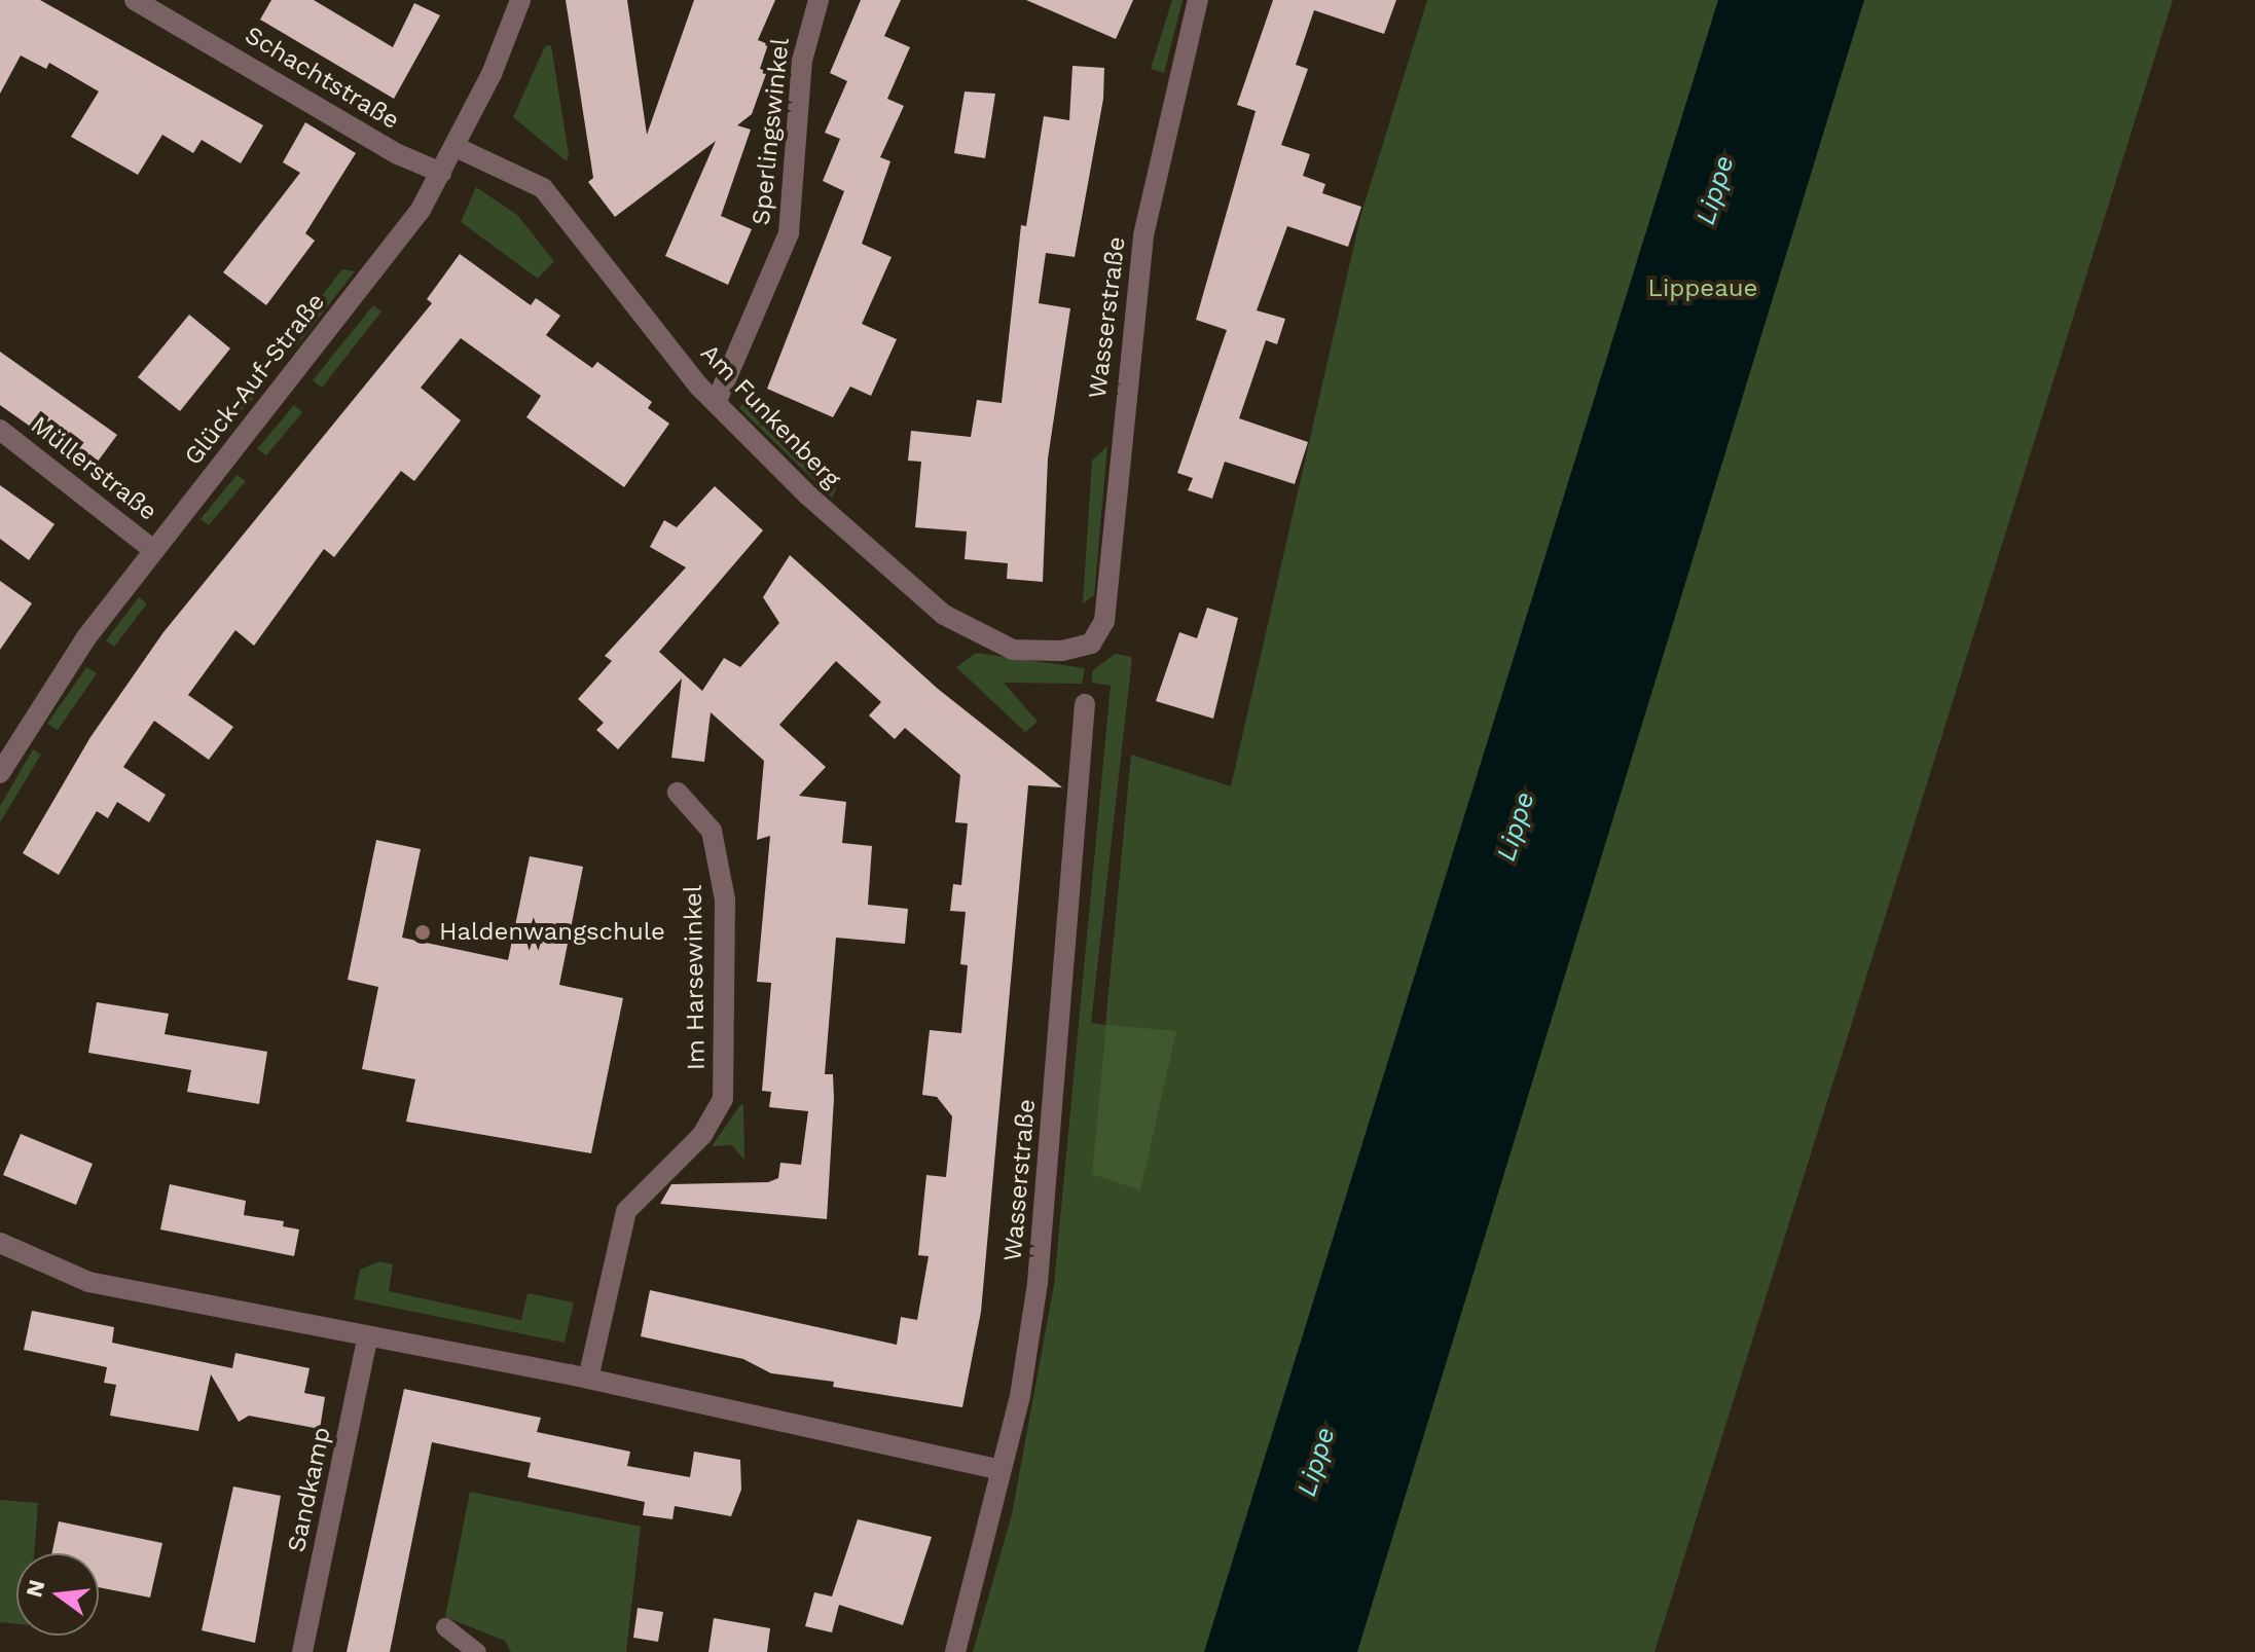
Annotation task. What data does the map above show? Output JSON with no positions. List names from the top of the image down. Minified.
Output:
{"streets":{"street":["Schachtstraße","Sperlingswinkel","Wasserstraße","Glück-Auf-Straße","Am Funkenberg","Müllerstraße","Im Harsewinkel","Sandkamp"]},"crossings":[["Schachtstraße","Glück-Auf-Straße"],["Sperlingswinkel","Am Funkenberg"],["Wasserstraße","Am Funkenberg"],["Glück-Auf-Straße","Am Funkenberg"],["Glück-Auf-Straße","Müllerstraße"]],"water":["Lippe"],"parks":["Lippeaue"],"places":["Haldenwangschule"],"north":"left"}
